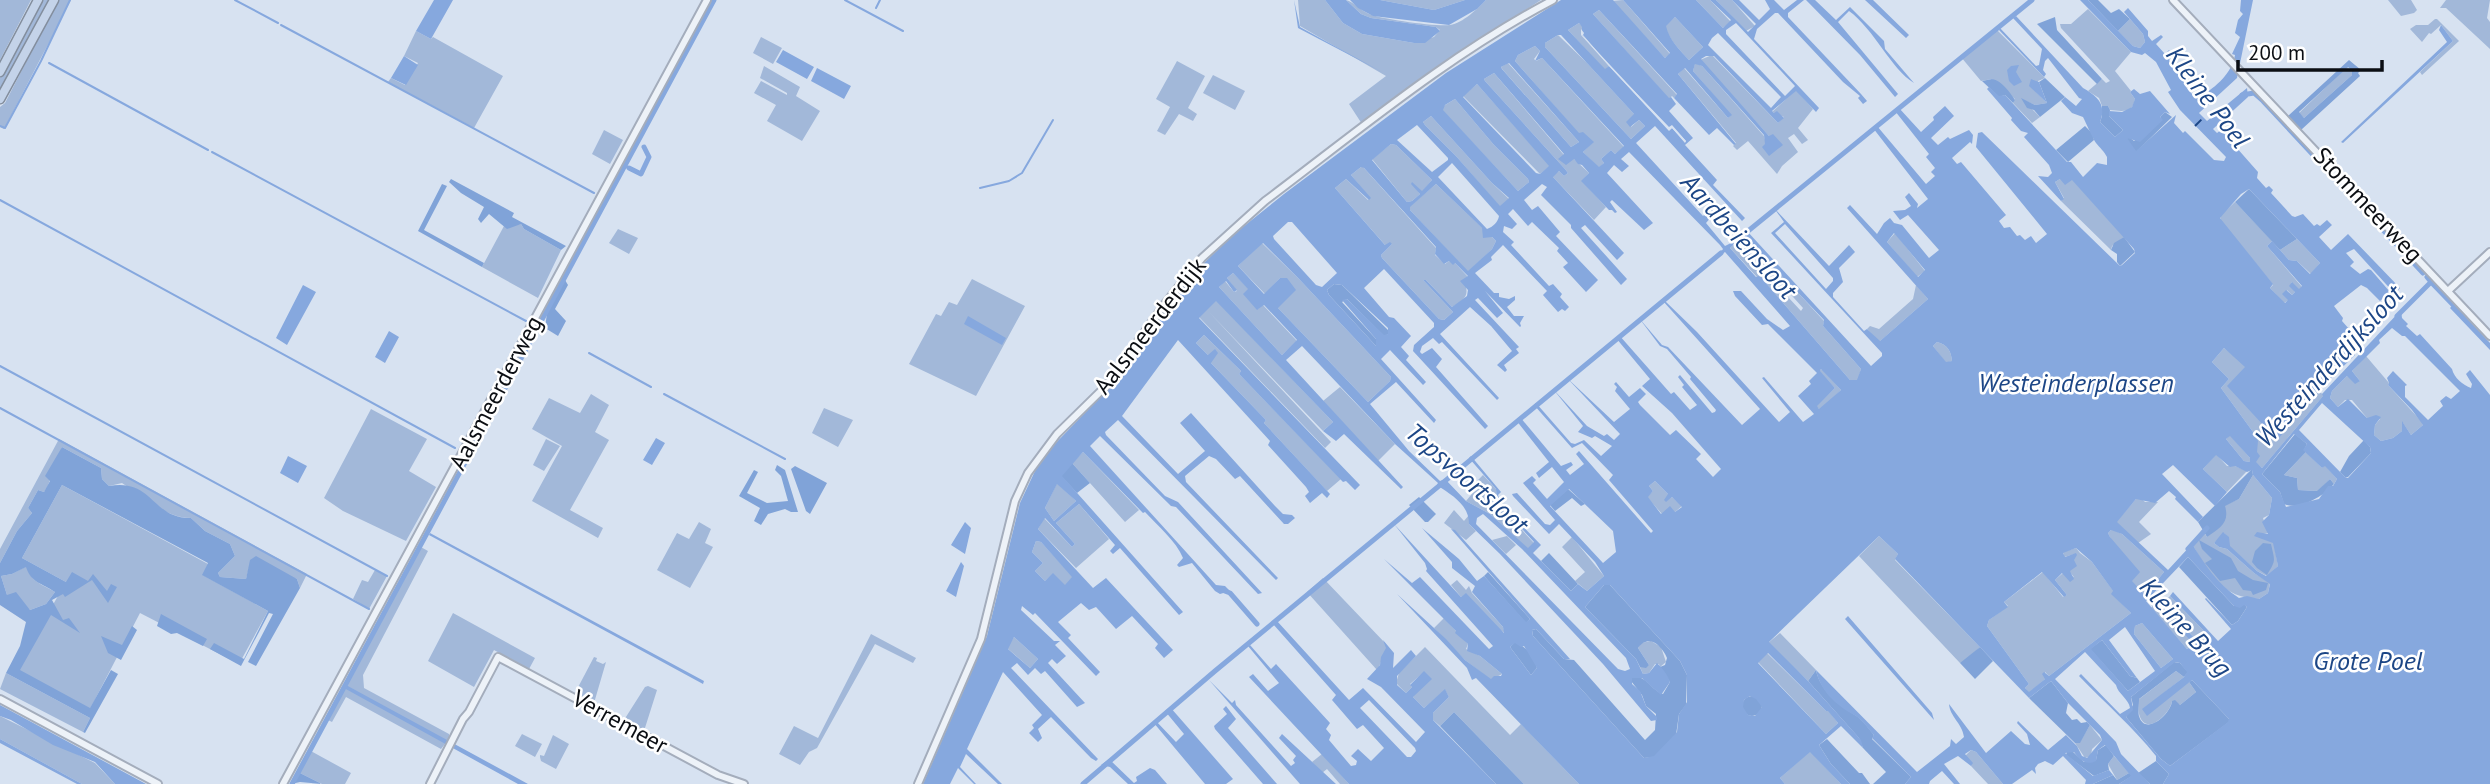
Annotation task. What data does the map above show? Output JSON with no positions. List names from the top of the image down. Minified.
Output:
{"streets":{"street":["Stommeerweg","Aalsmeerderdijk","Aalsmeerderweg","Verremeer"]},"water":["Kleine Poel","Aardbeiensloot","Westeinderdijksloot","Westeinderplassen","Topsvoortsloot","Kleine Brug","Grote Poel"],"scale_bar":"200 m"}
